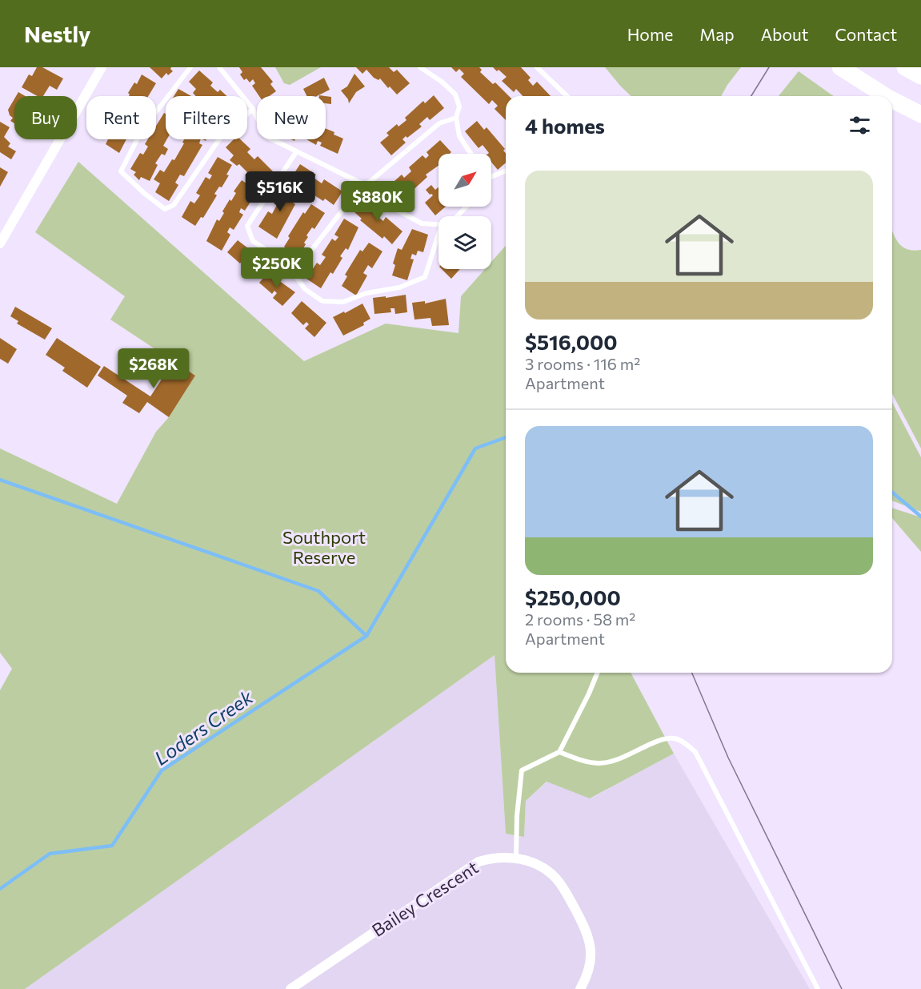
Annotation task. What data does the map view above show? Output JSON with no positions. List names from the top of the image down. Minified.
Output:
{"streets":{"street":["Bailey Crescent"]},"water":["Loders Creek"],"parks":["Southport Reserve"],"north":"top right","page":{"header":"Nestly","nav":["Home","Map","About","Contact"],"chip":["Buy","Rent","Filters","New"],"heading":"4 homes","list":[{"name":"$516,000","note":"3 rooms · 116 m² · Apartment"},{"name":"$250,000","note":"2 rooms · 58 m² · Apartment"}],"price":["$516K","$880K","$250K","$268K"]}}
